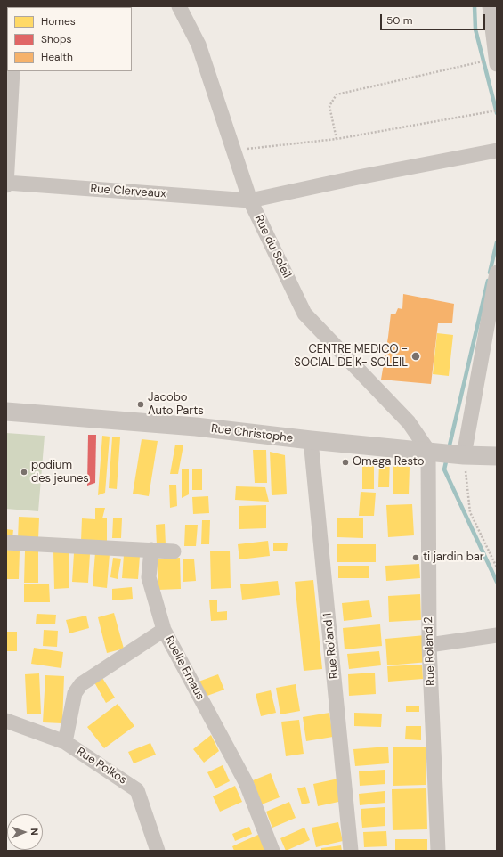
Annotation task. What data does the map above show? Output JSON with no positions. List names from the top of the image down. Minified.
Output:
{"streets":{"street":["Rue Clerveaux","Rue du Soleil","Rue Christophe","Rue Roland 1","Rue Roland 2","Ruelle Emaus","Rue Polkos"]},"crossings":[["Rue Clerveaux","Rue du Soleil"],["Rue du Soleil","Rue Christophe"],["Rue du Soleil","Rue Roland 2"],["Rue Christophe","Rue Roland 1"],["Rue Christophe","Rue Roland 2"],["Ruelle Emaus","Rue Polkos"]],"places":["CENTRE MEDICO - SOCIAL DE K- SOLEIL","Jacobo Auto Parts","Omega Resto","podium des jeunes","ti jardin bar"],"legend":["Homes","Shops","Health"],"scale_bar":"50 m","north":"right"}
